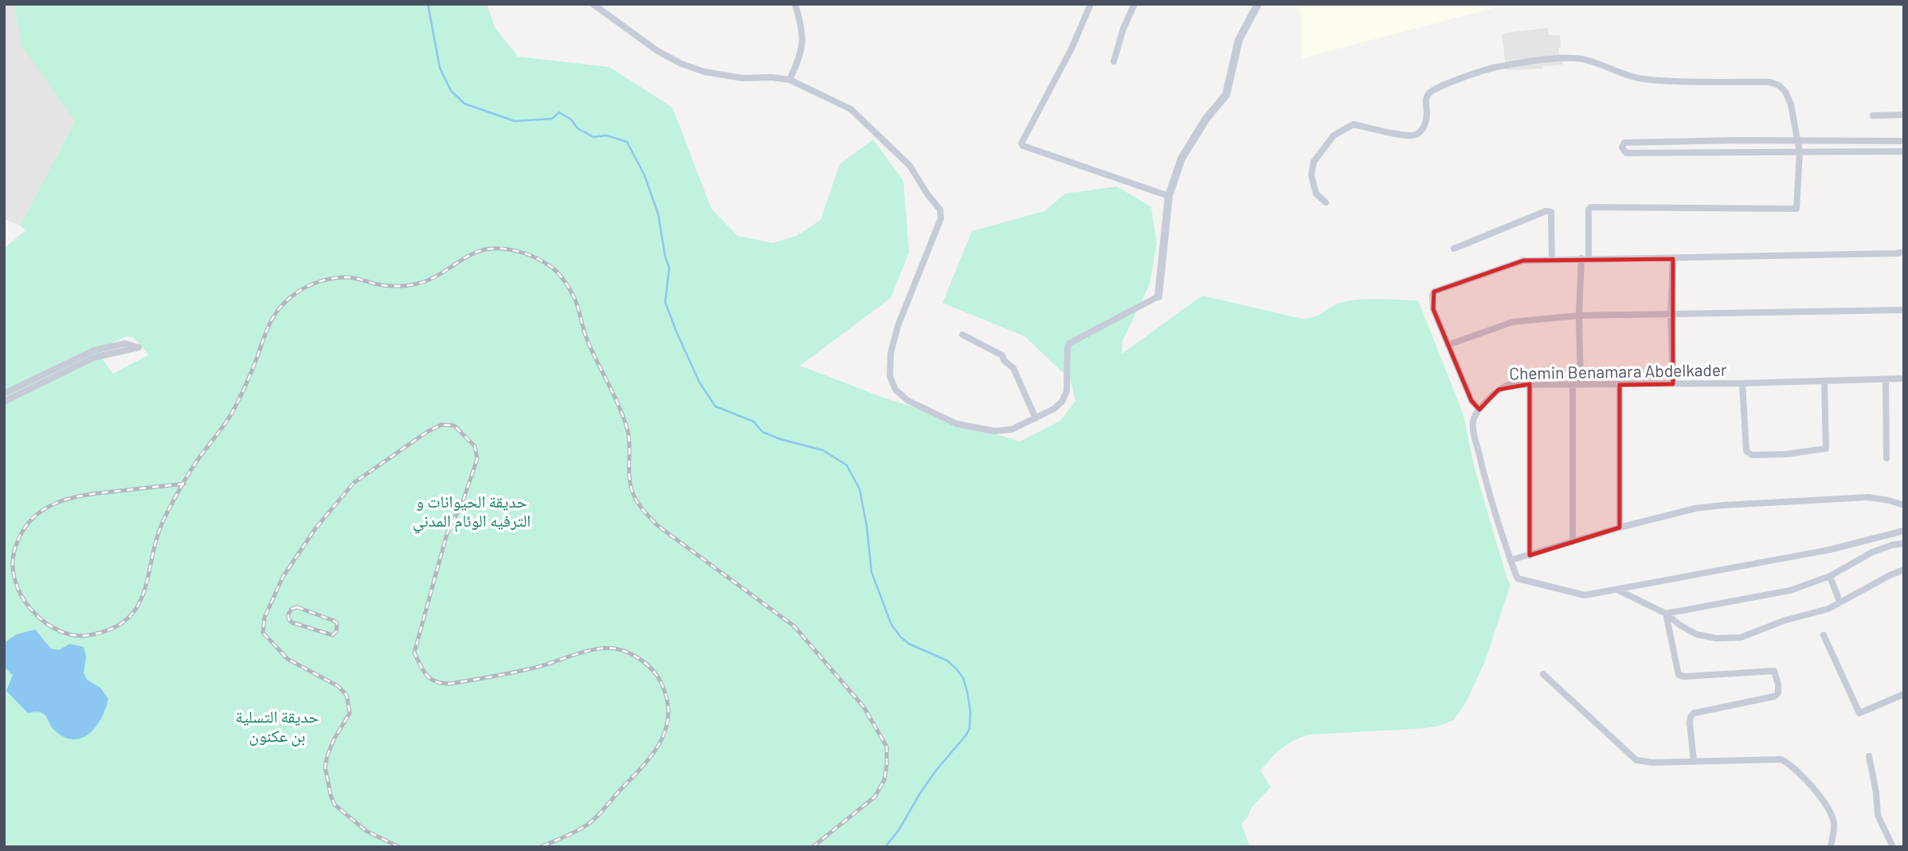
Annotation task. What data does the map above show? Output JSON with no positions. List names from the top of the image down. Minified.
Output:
{"streets":{"street":["Chemin Benamara Abdelkader"]},"parks":["حديقة الحيوانات و الترفيه الوئام المدني","حديقة التسلية بن عكنون"]}
